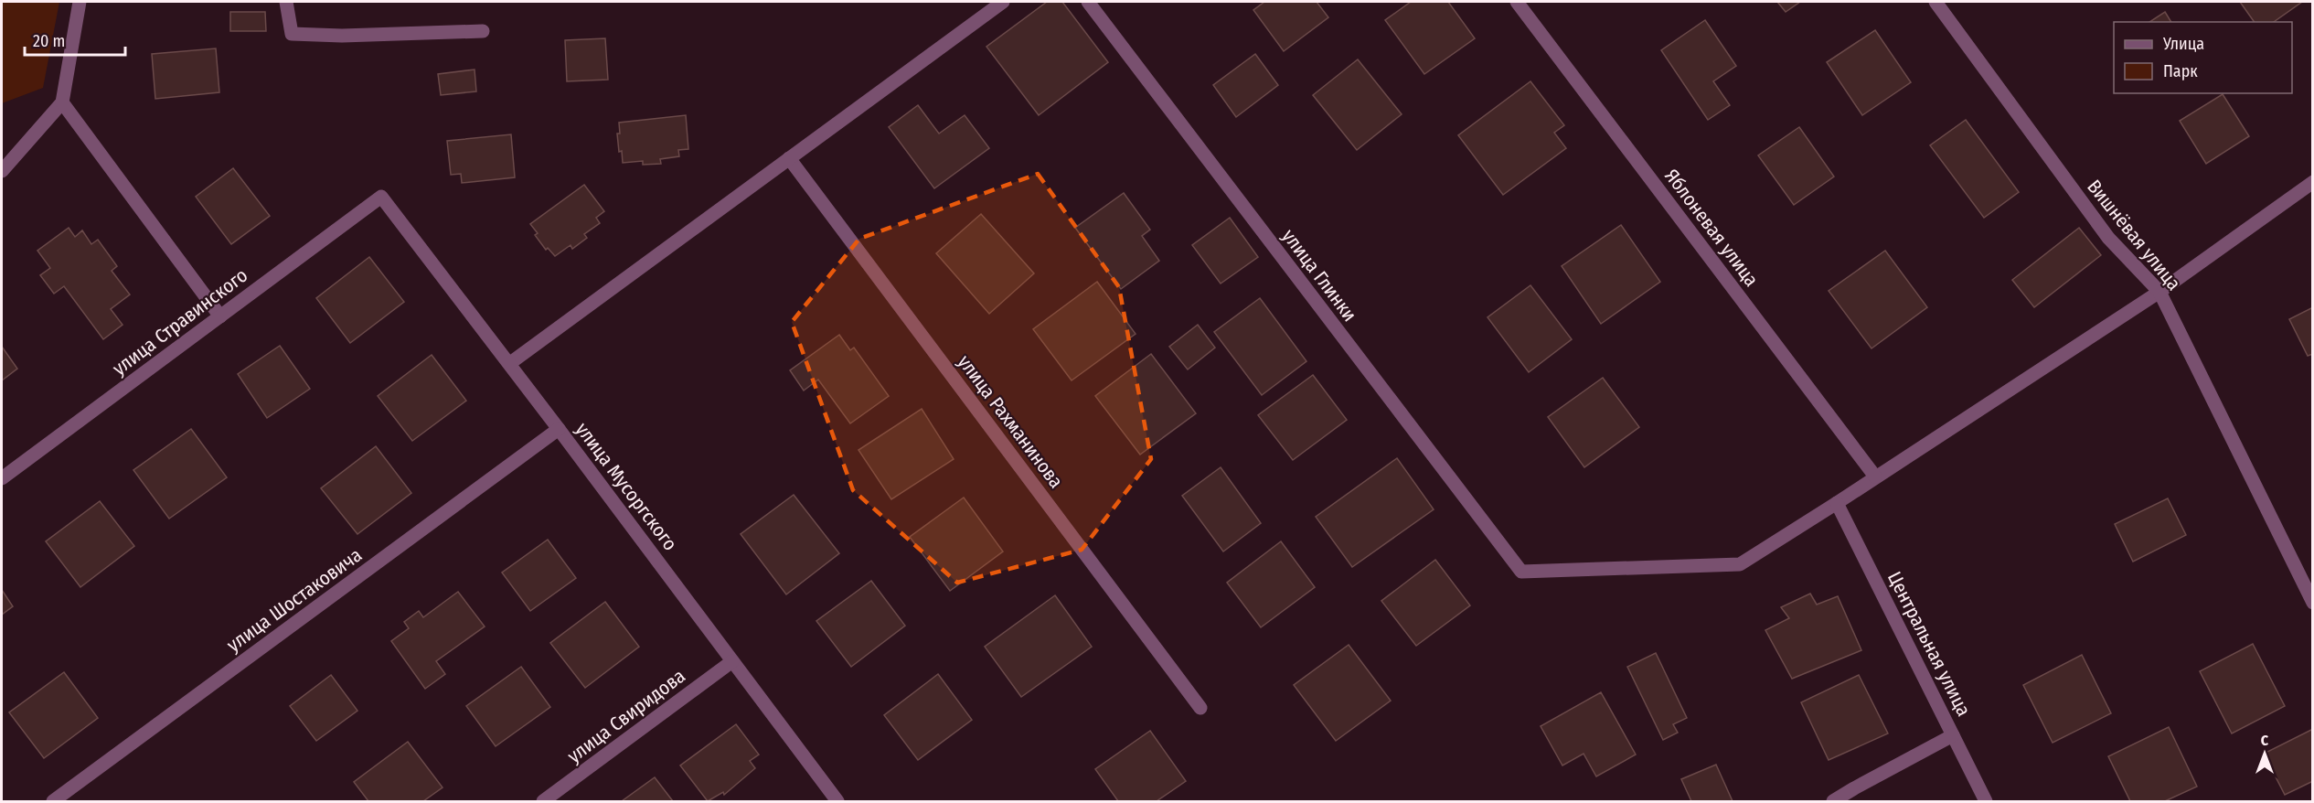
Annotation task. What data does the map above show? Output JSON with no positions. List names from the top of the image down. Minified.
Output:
{"streets":{"street":["Яблоневая улица","Вишнёвая улица","улица Глинки","улица Стравинского","улица Рахманинова","улица Мусоргского","улица Шостаковича","Центральная улица","улица Свиридова"]},"crossings":[["улица Глинки","Центральная улица"],["улица Стравинского","улица Мусоргского"],["улица Мусоргского","улица Шостаковича"],["улица Мусоргского","улица Свиридова"]],"legend":["Улица","Парк"],"scale_bar":"20 m","north":"top"}
